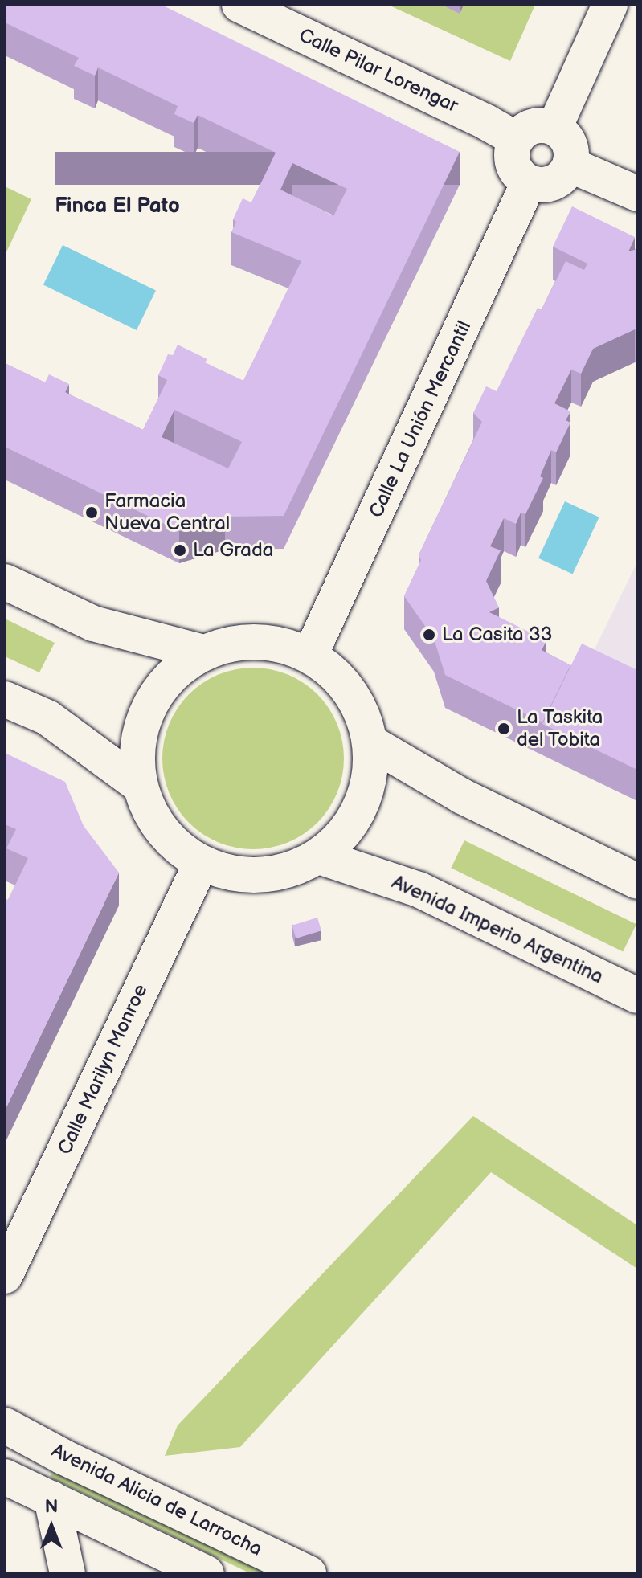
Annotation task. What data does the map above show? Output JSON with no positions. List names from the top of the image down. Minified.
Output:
{"streets":{"street":["Calle Pilar Lorengar","Calle La Unión Mercantil","Avenida Imperio Argentina","Calle Marilyn Monroe","Avenida Alicia de Larrocha"]},"crossings":[["Calle Pilar Lorengar","Calle La Unión Mercantil"]],"districts":["Finca El Pato"],"places":["Farmacia Nueva Central","La Grada","La Casita 33","La Taskita del Tobita"],"north":"top"}
